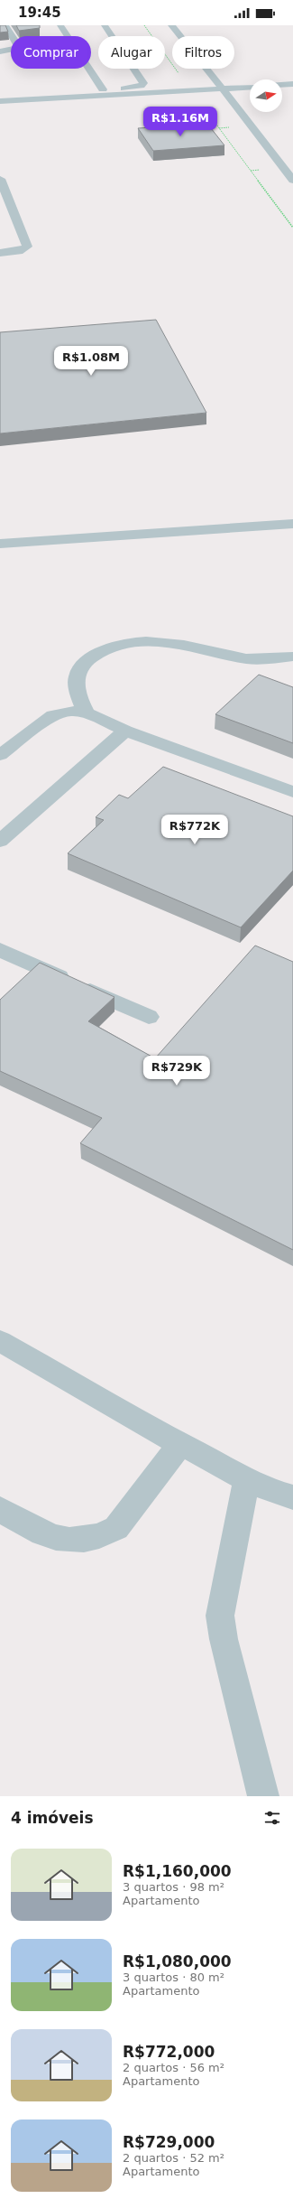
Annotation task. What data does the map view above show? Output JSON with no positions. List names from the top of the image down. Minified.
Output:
{"north":"right","page":{"status":"19:45","chip":["Comprar","Alugar","Filtros"],"price":["R$1.16M","R$1.08M","R$772K","R$729K"],"heading":"4 imóveis","list":[{"name":"R$1,160,000","note":"3 quartos · 98 m² · Apartamento"},{"name":"R$1,080,000","note":"3 quartos · 80 m² · Apartamento"},{"name":"R$772,000","note":"2 quartos · 56 m² · Apartamento"},{"name":"R$729,000","note":"2 quartos · 52 m² · Apartamento"}]}}
